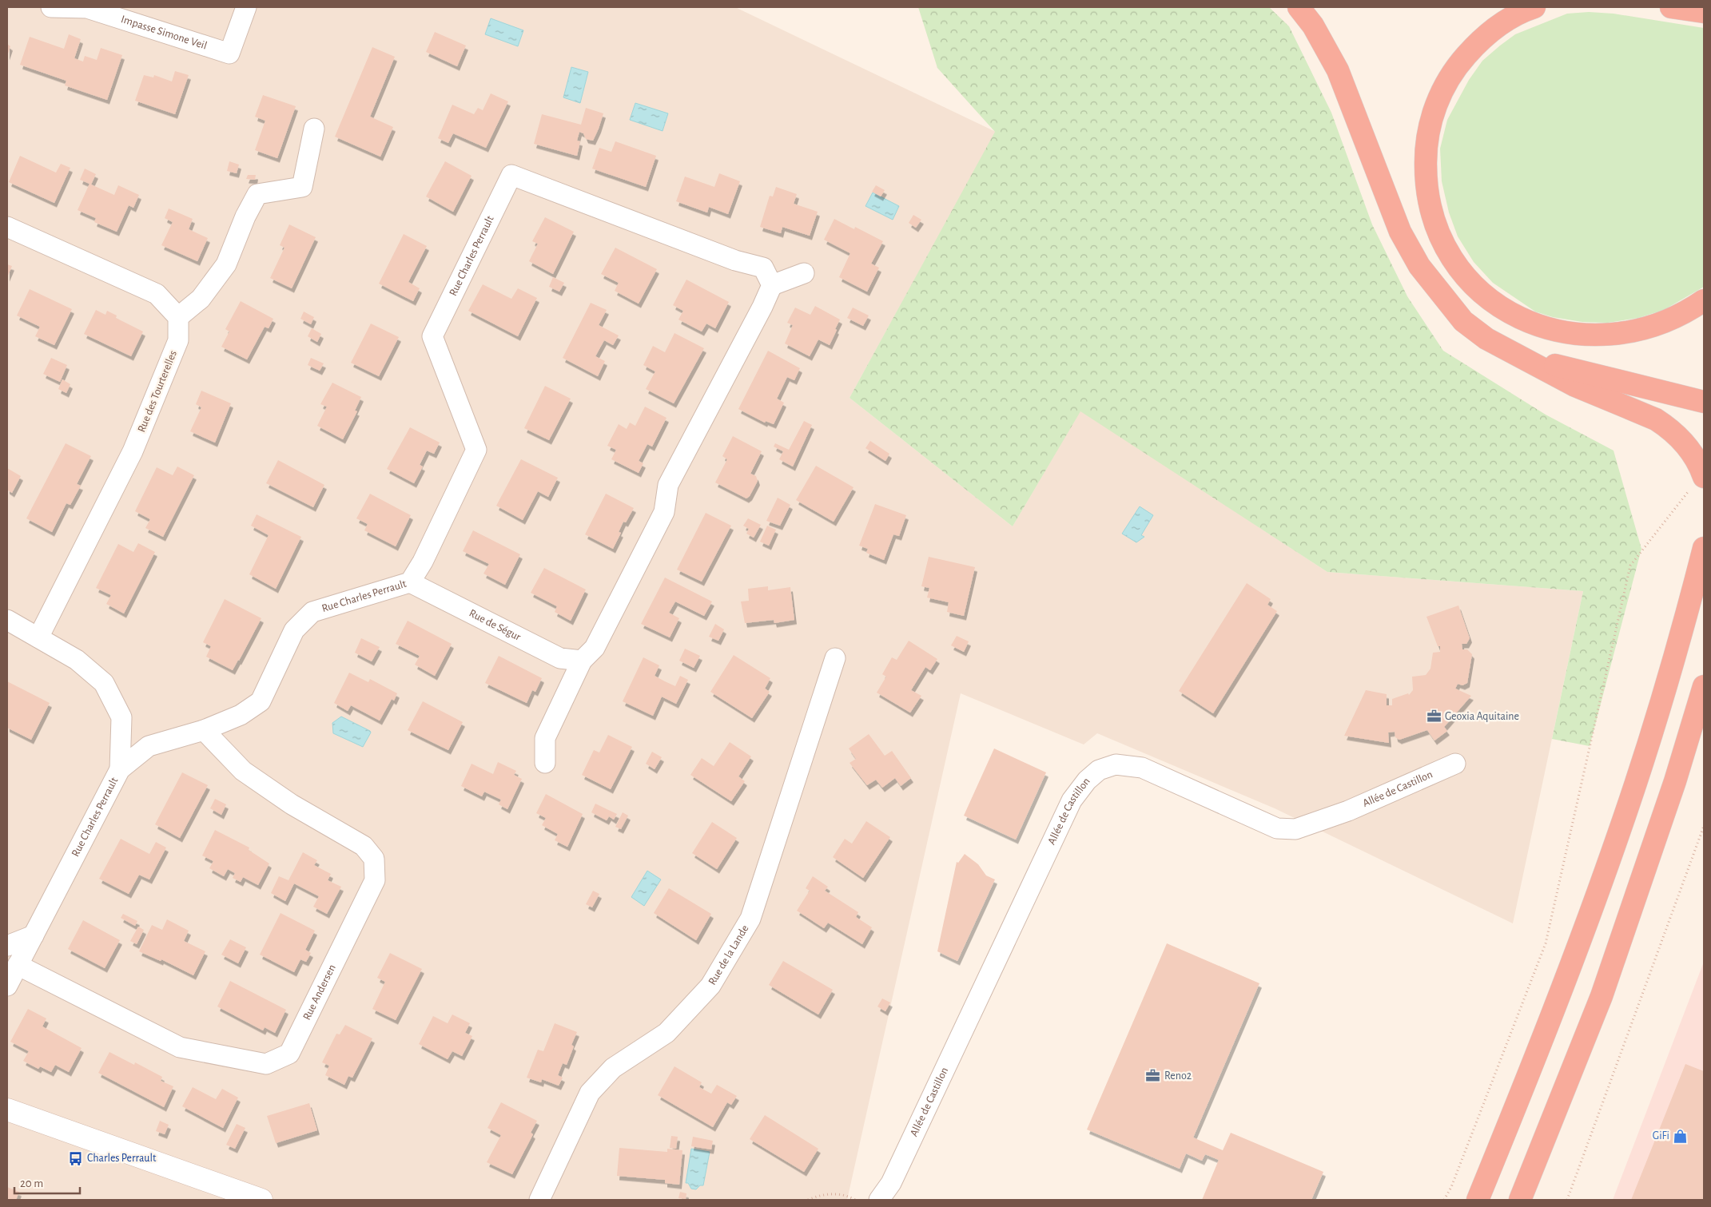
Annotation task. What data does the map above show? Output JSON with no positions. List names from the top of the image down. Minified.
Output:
{"streets":{"street":["Impasse Simone Veil","Rue Charles Perrault","Rue des Tourterelles","Rue de Ségur","Allée de Castillon","Rue de la Lande","Rue Andersen"]},"crossings":[["Rue Charles Perrault","Rue de Ségur"],["Rue Charles Perrault","Rue Andersen"]],"places":{"office":["Geoxia Aquitaine","Reno2"],"shop":["GiFi"],"bus stop":["Charles Perrault"]},"scale_bar":"20 m"}
